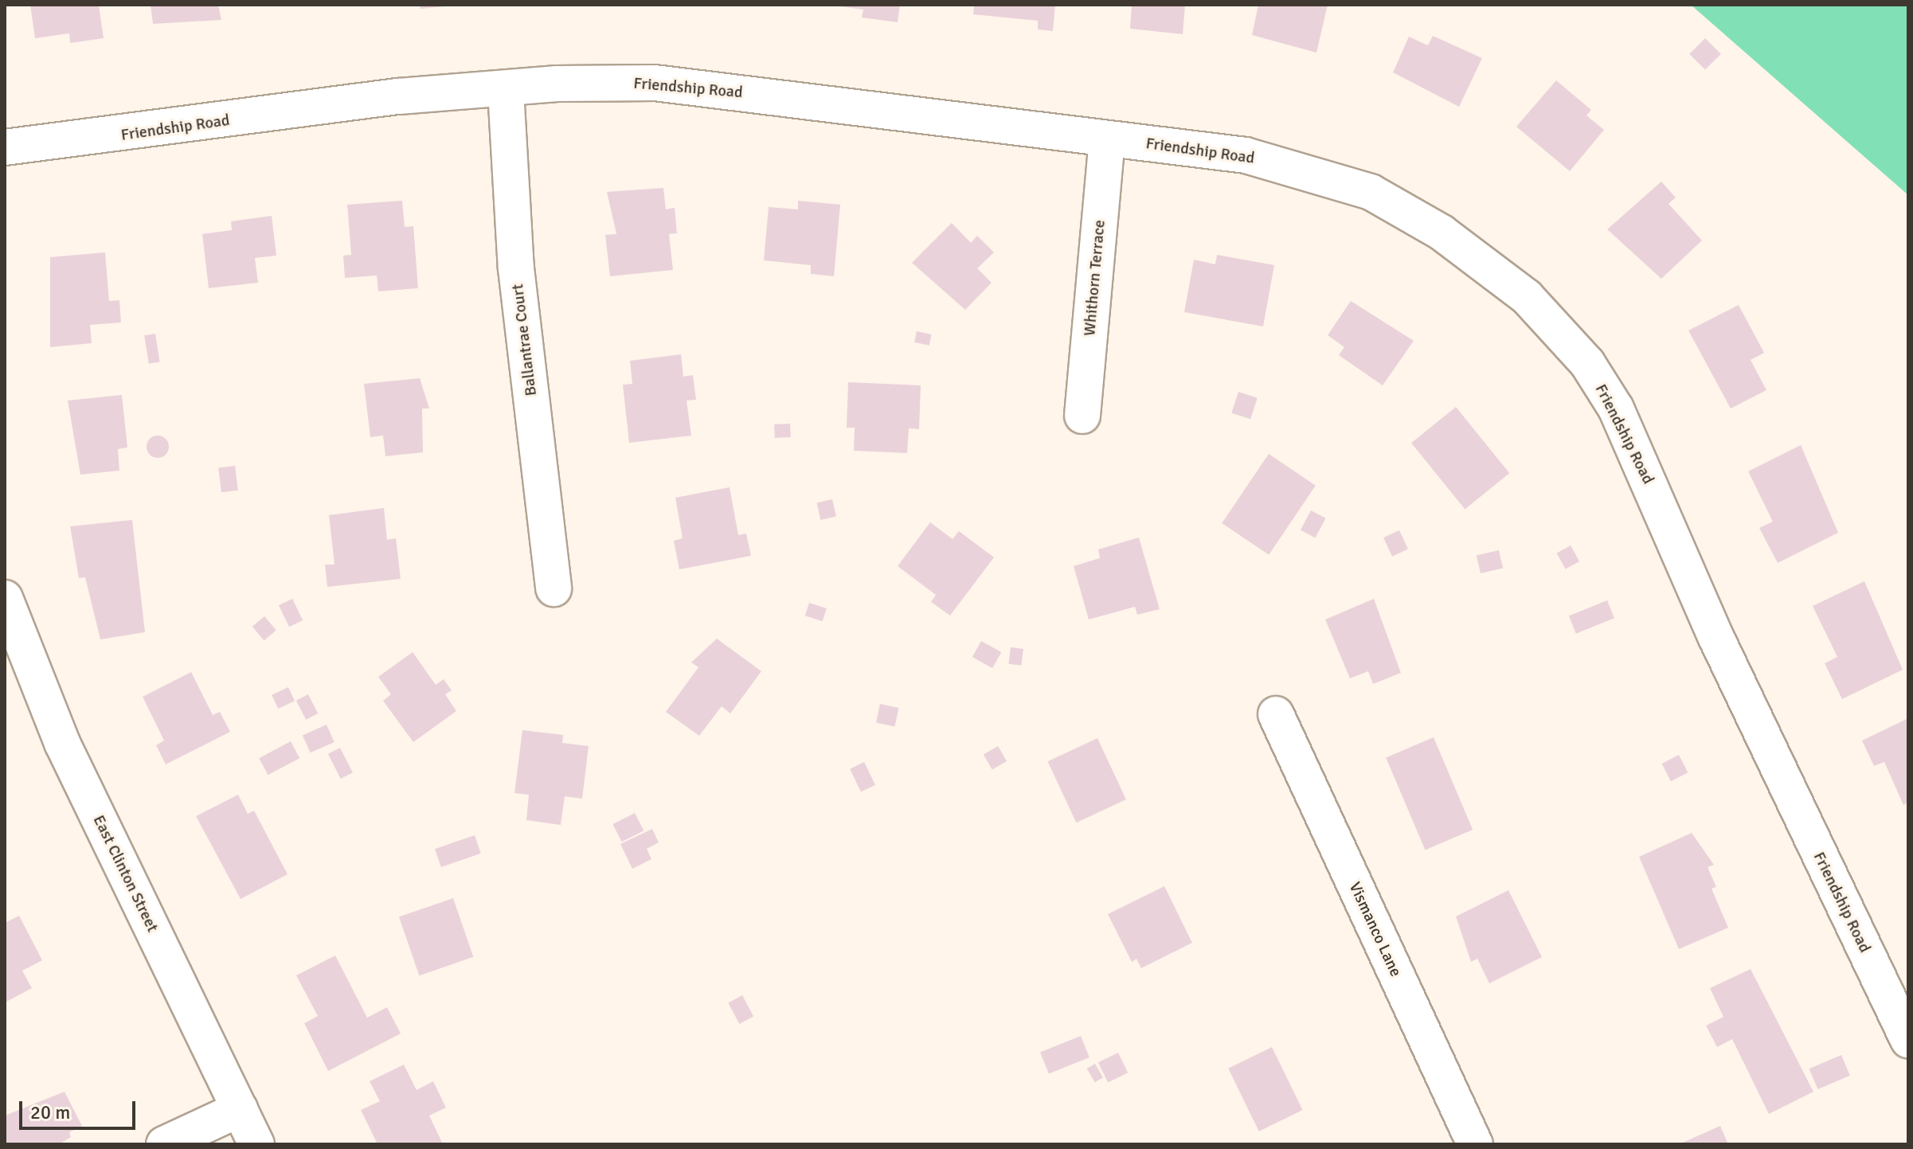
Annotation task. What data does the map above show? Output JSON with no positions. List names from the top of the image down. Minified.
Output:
{"streets":{"street":["Friendship Road","Whithorn Terrace","Ballantrae Court","East Clinton Street","Vismanco Lane"]},"crossings":[["Friendship Road","Whithorn Terrace"],["Friendship Road","Ballantrae Court"]],"scale_bar":"20 m"}
